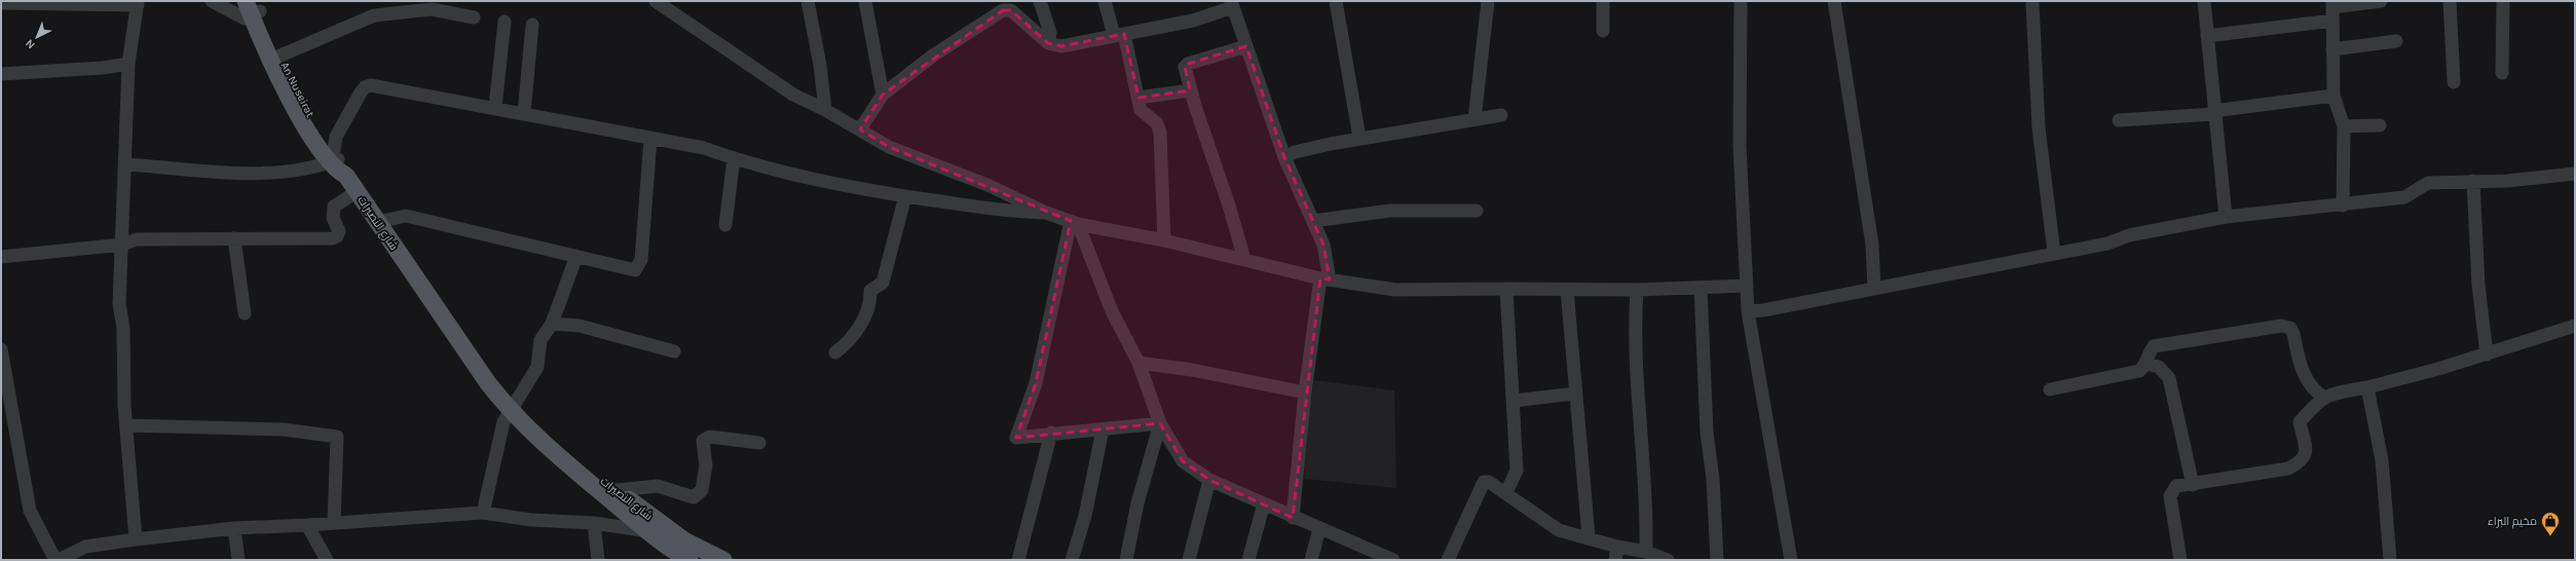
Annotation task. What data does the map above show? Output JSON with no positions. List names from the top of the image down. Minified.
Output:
{"streets":{"main road":["An Nuseirat","شارع النصيرات"]},"crossings":[["An Nuseirat","شارع النصيرات"]],"places":{"shop":["مخيم البراء"]},"north":"bottom left"}
